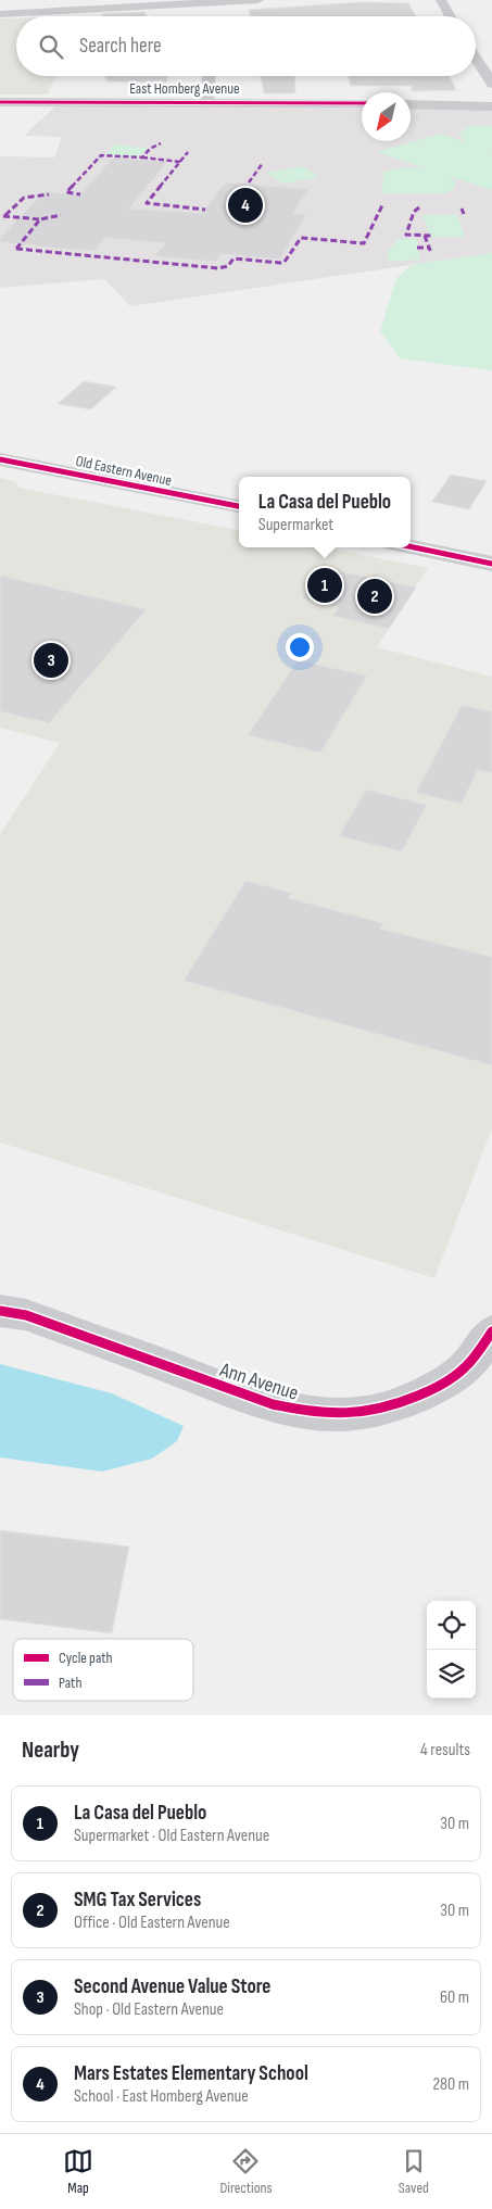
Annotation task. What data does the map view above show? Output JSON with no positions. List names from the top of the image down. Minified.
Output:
{"streets":{"street":["East Homberg Avenue","Old Eastern Avenue","Ann Avenue"]},"legend":["Cycle path","Path"],"north":"bottom left","page":{"search":"Search here","pins":["4","1","2","3"],"popup":["La Casa del Pueblo","Supermarket"],"heading":["Nearby","4 results"],"list":[{"mark":"1","name":"La Casa del Pueblo","note":"Supermarket · Old Eastern Avenue","value":"30 m"},{"mark":"2","name":"SMG Tax Services","note":"Office · Old Eastern Avenue","value":"30 m"},{"mark":"3","name":"Second Avenue Value Store","note":"Shop · Old Eastern Avenue","value":"60 m"},{"mark":"4","name":"Mars Estates Elementary School","note":"School · East Homberg Avenue","value":"280 m"}],"nav":["Map","Directions","Saved"]}}
